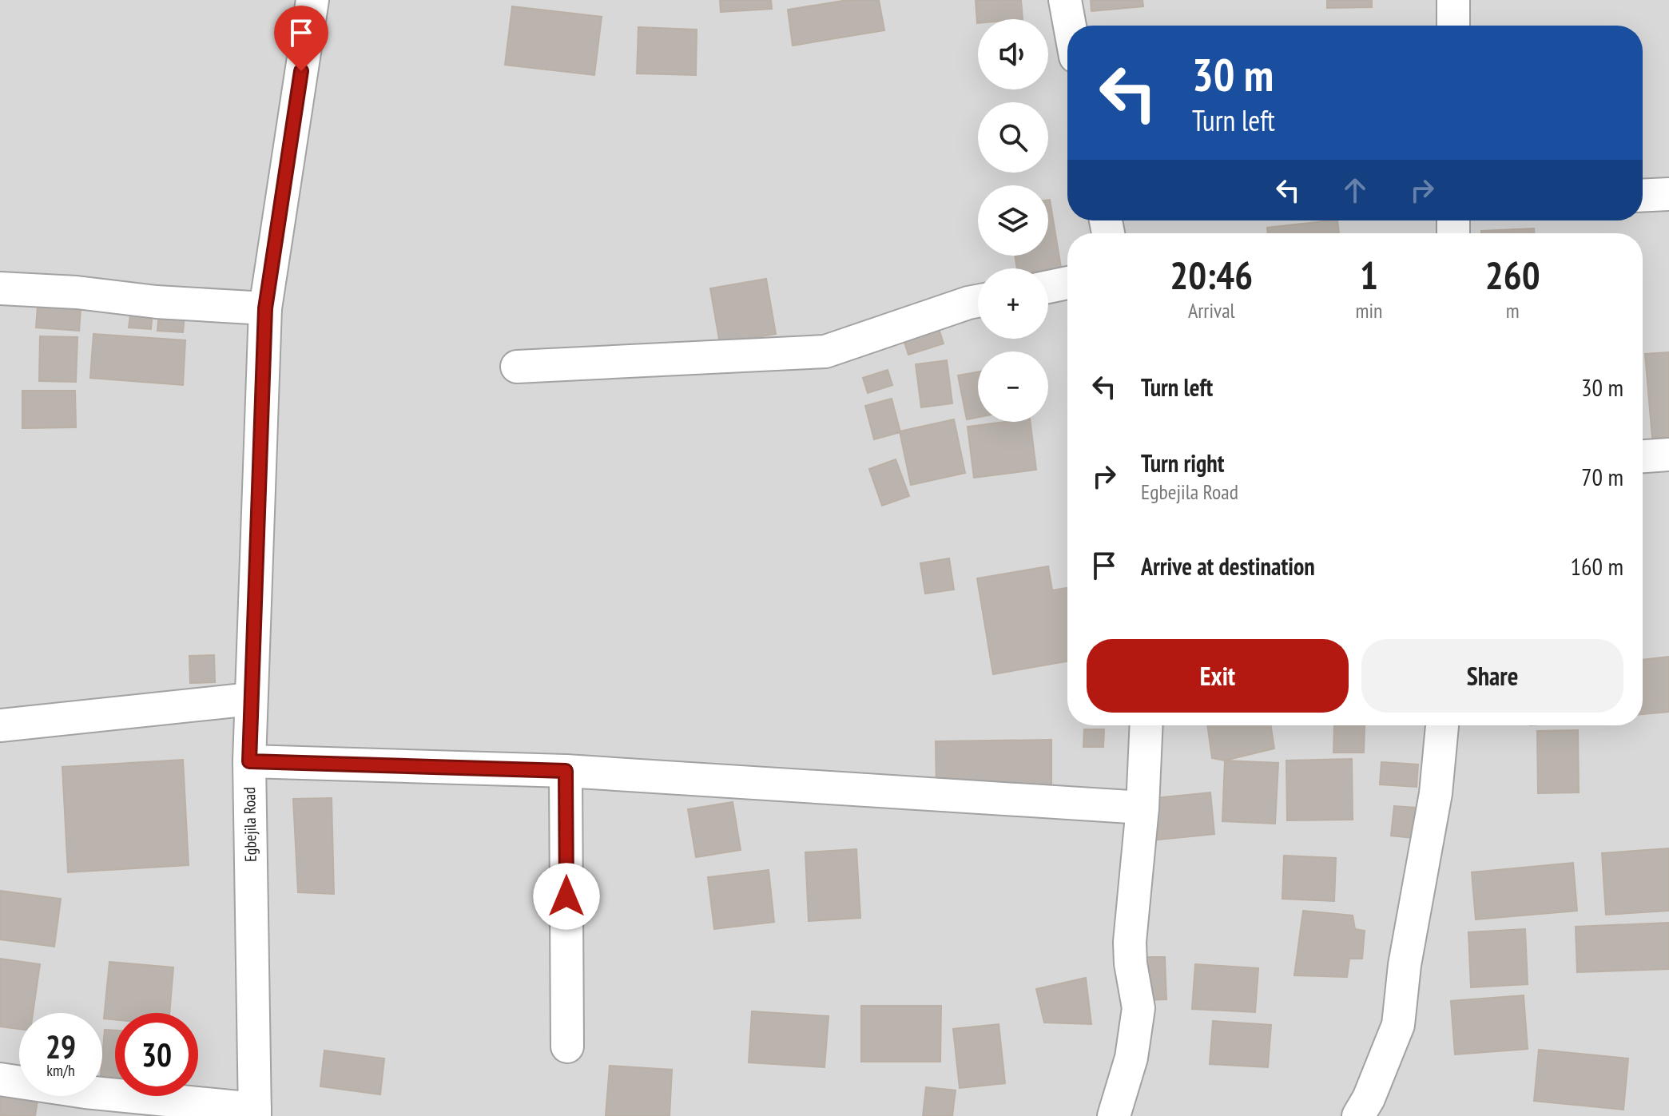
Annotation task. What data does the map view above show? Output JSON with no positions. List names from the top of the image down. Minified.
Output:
{"streets":{"street":["Egbejila Road"]},"page":{"map_buttons":["+","−"],"turn":["30 m","Turn left"],"eta":["20:46","Arrival","1","min","260","m"],"list":[{"name":"Turn left","value":"30 m"},{"name":"Turn right","note":"Egbejila Road","value":"70 m"},{"name":"Arrive at destination","value":"160 m"}],"buttons":["Exit","Share"],"speed":"29 km/h","limit":"30"}}
